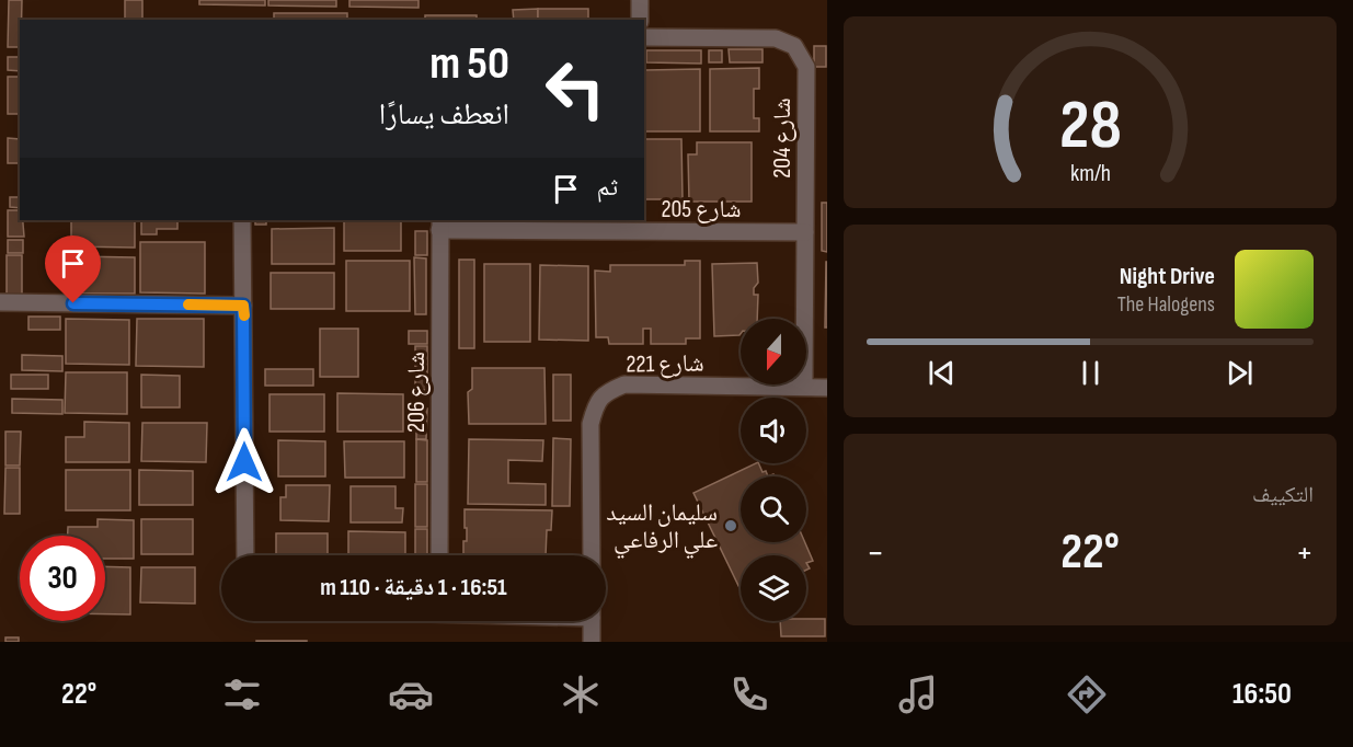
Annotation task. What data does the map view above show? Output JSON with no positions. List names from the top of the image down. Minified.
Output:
{"streets":{"street":["شارع 204","شارع 205","شارع 221","شارع 206"]},"crossings":[["شارع 204","شارع 205"],["شارع 204","شارع 221"],["شارع 205","شارع 206"]],"places":["سليمان السيد علي الرفاعي"],"north":"bottom","page":{"turn":["50 m","انعطف يسارًا"],"then":"ثم","song":["Night Drive","The Halogens"],"tile":"التكييف","heat":["−","22°","+"],"limit":"30","trip":"16:51 · 1 دقيقة · 110 m","tabs":["16:50","22°"],"gauge":["28","km/h"]}}
